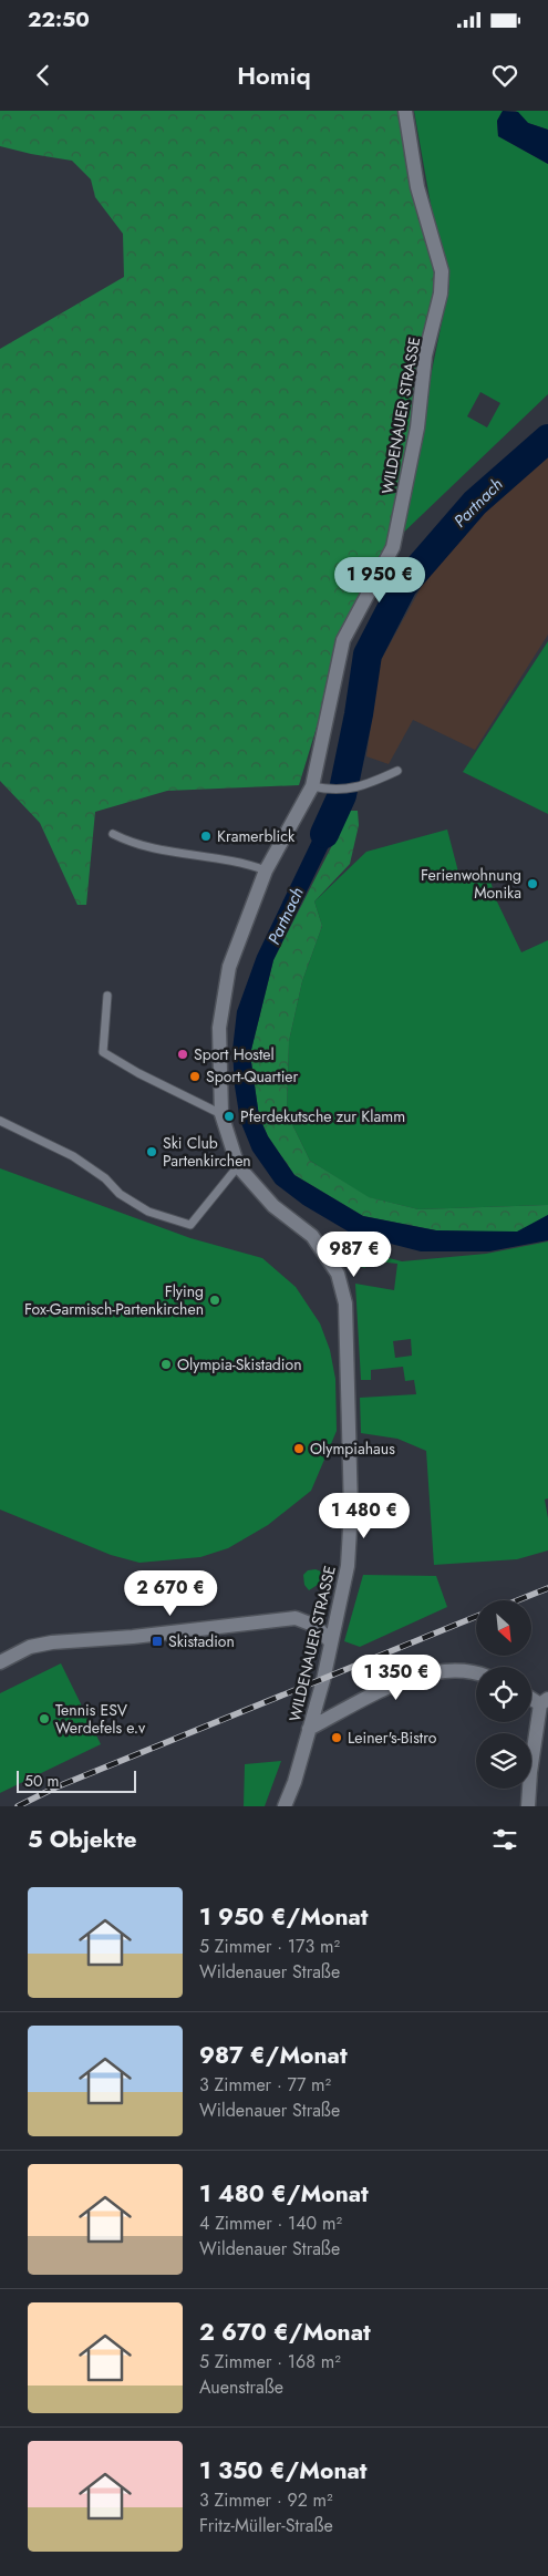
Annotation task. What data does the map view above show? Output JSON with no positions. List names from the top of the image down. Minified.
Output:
{"streets":{"street":["WILDENAUER STRASSE"]},"water":["Partnach"],"places":{"other":["Kramerblick","Ferienwohnung Monika","Sport Hostel","Sport-Quartier","Pferdekutsche zur Klamm","Ski Club Partenkirchen","Flying Fox-Garmisch-Partenkirchen","Olympia-Skistadion","Olympiahaus","Tennis ESV Werdefels e.v","Leiner's-Bistro"],"transit":["Skistadion"]},"scale_bar":"50 m","north":"bottom right","page":{"status":"22:50","header":"Homiq","price":["1 950 €","987 €","1 480 €","2 670 €","1 350 €"],"scale":"50 m","heading":"5 Objekte","list":[{"name":"1 950 €/Monat","note":"5 Zimmer · 173 m² · Wildenauer Straße"},{"name":"987 €/Monat","note":"3 Zimmer · 77 m² · Wildenauer Straße"},{"name":"1 480 €/Monat","note":"4 Zimmer · 140 m² · Wildenauer Straße"},{"name":"2 670 €/Monat","note":"5 Zimmer · 168 m² · Auenstraße"},{"name":"1 350 €/Monat","note":"3 Zimmer · 92 m² · Fritz-Müller-Straße"}]}}
